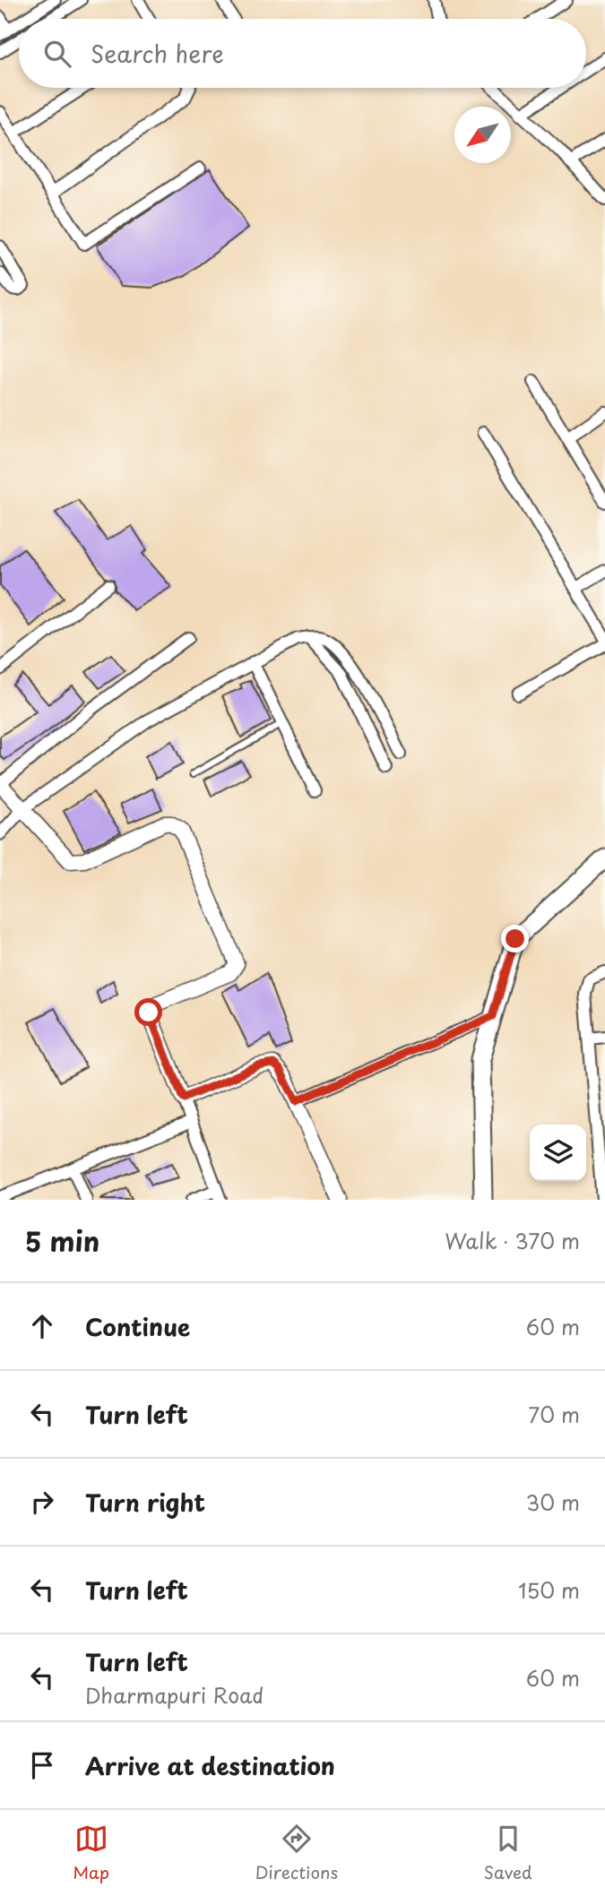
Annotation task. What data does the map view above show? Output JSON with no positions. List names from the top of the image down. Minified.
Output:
{"north":"bottom left","page":{"search":"Search here","heading":["5 min","Walk · 370 m"],"list":[["Continue","60 m"],["Turn left","70 m"],["Turn right","30 m"],["Turn left","150 m"],["Turn left","Dharmapuri Road","60 m"],"Arrive at destination"],"nav":["Map","Directions","Saved"]}}
